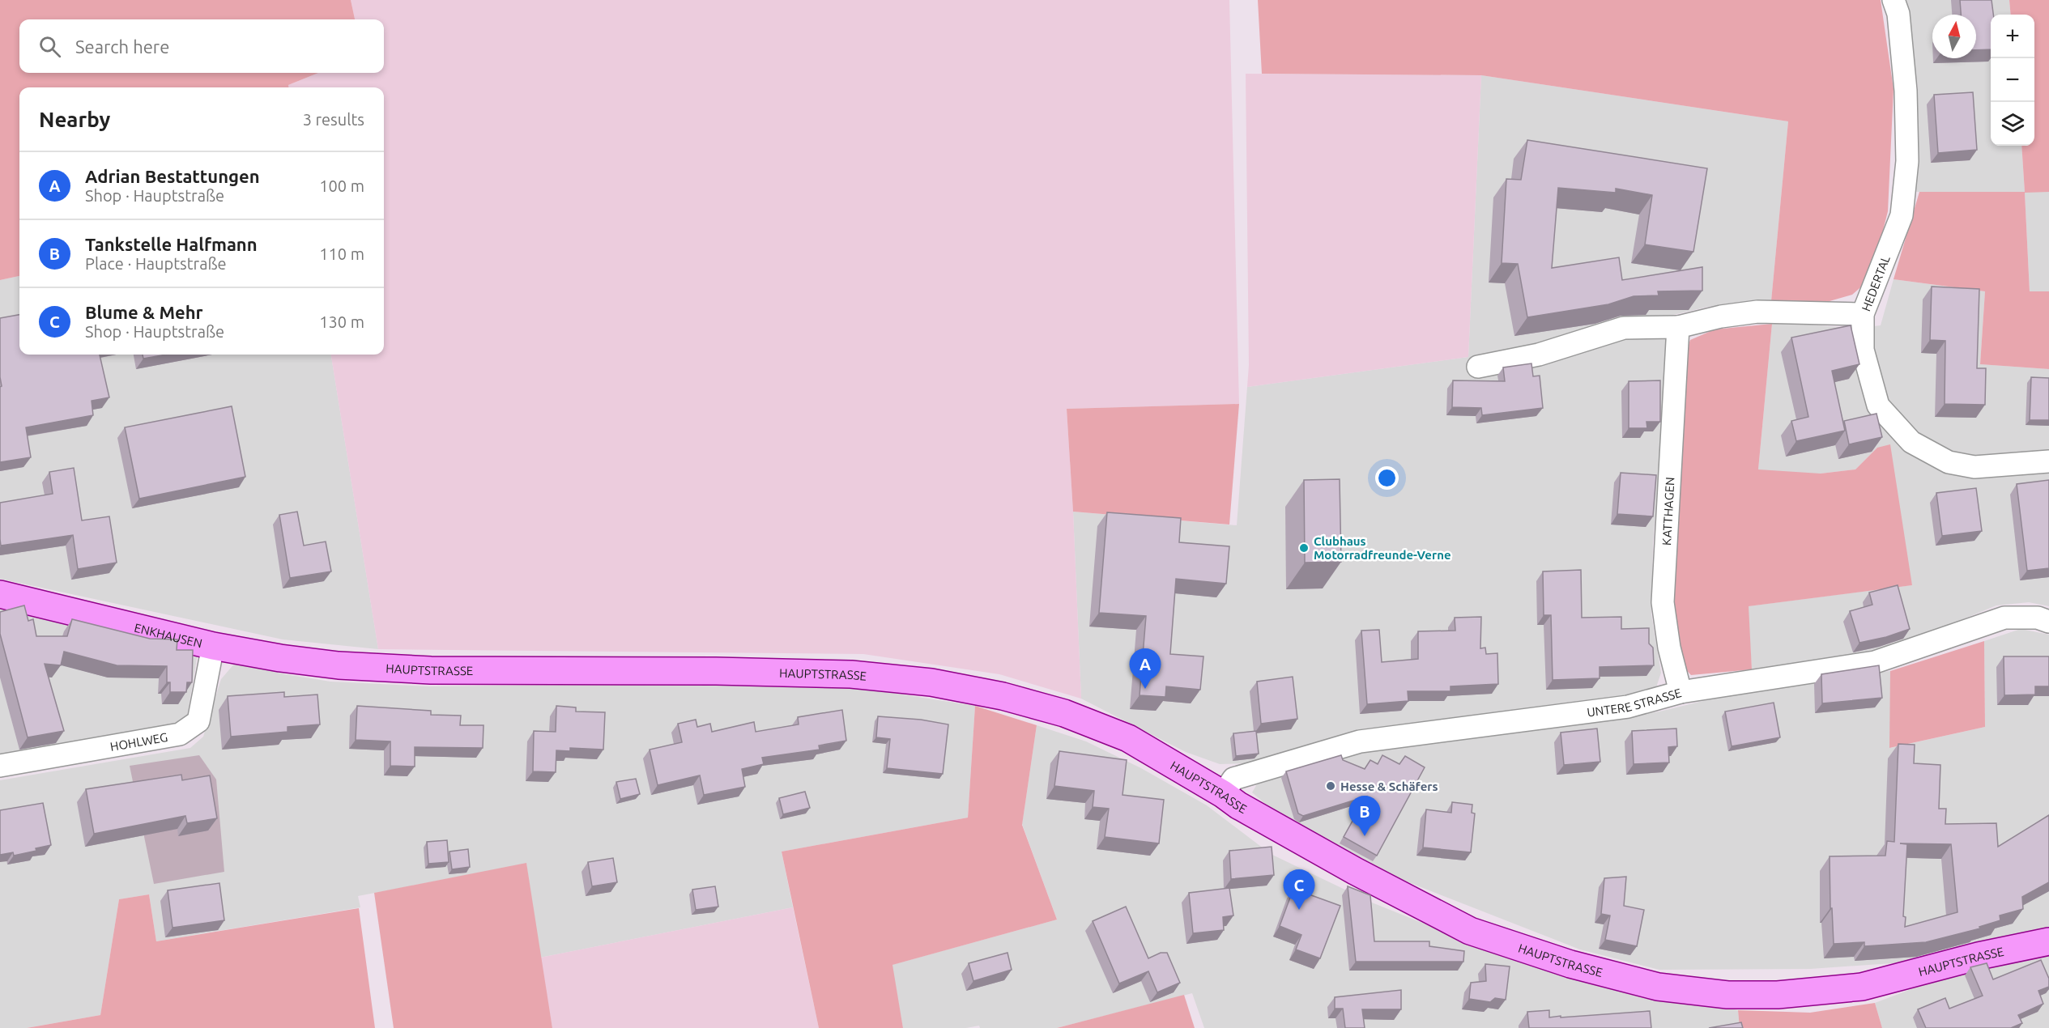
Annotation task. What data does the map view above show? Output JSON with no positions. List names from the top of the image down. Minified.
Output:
{"streets":{"main road":["ENKHAUSEN","HAUPTSTRASSE"],"street":["HEDERTAL","KATTHAGEN","UNTERE STRASSE","HOHLWEG"]},"crossings":[["KATTHAGEN","UNTERE STRASSE"],["ENKHAUSEN","HAUPTSTRASSE"],["ENKHAUSEN","HOHLWEG"],["HAUPTSTRASSE","UNTERE STRASSE"]],"places":["Clubhaus Motorradfreunde-Verne","Hesse & Schäfers"],"north":"top","page":{"map_buttons":["+","−"],"search":"Search here","heading":["Nearby","3 results"],"list":[{"mark":"A","name":"Adrian Bestattungen","note":"Shop · Hauptstraße","value":"100 m"},{"mark":"B","name":"Tankstelle Halfmann","note":"Place · Hauptstraße","value":"110 m"},{"mark":"C","name":"Blume & Mehr","note":"Shop · Hauptstraße","value":"130 m"}],"pins":["A","B","C"]}}
